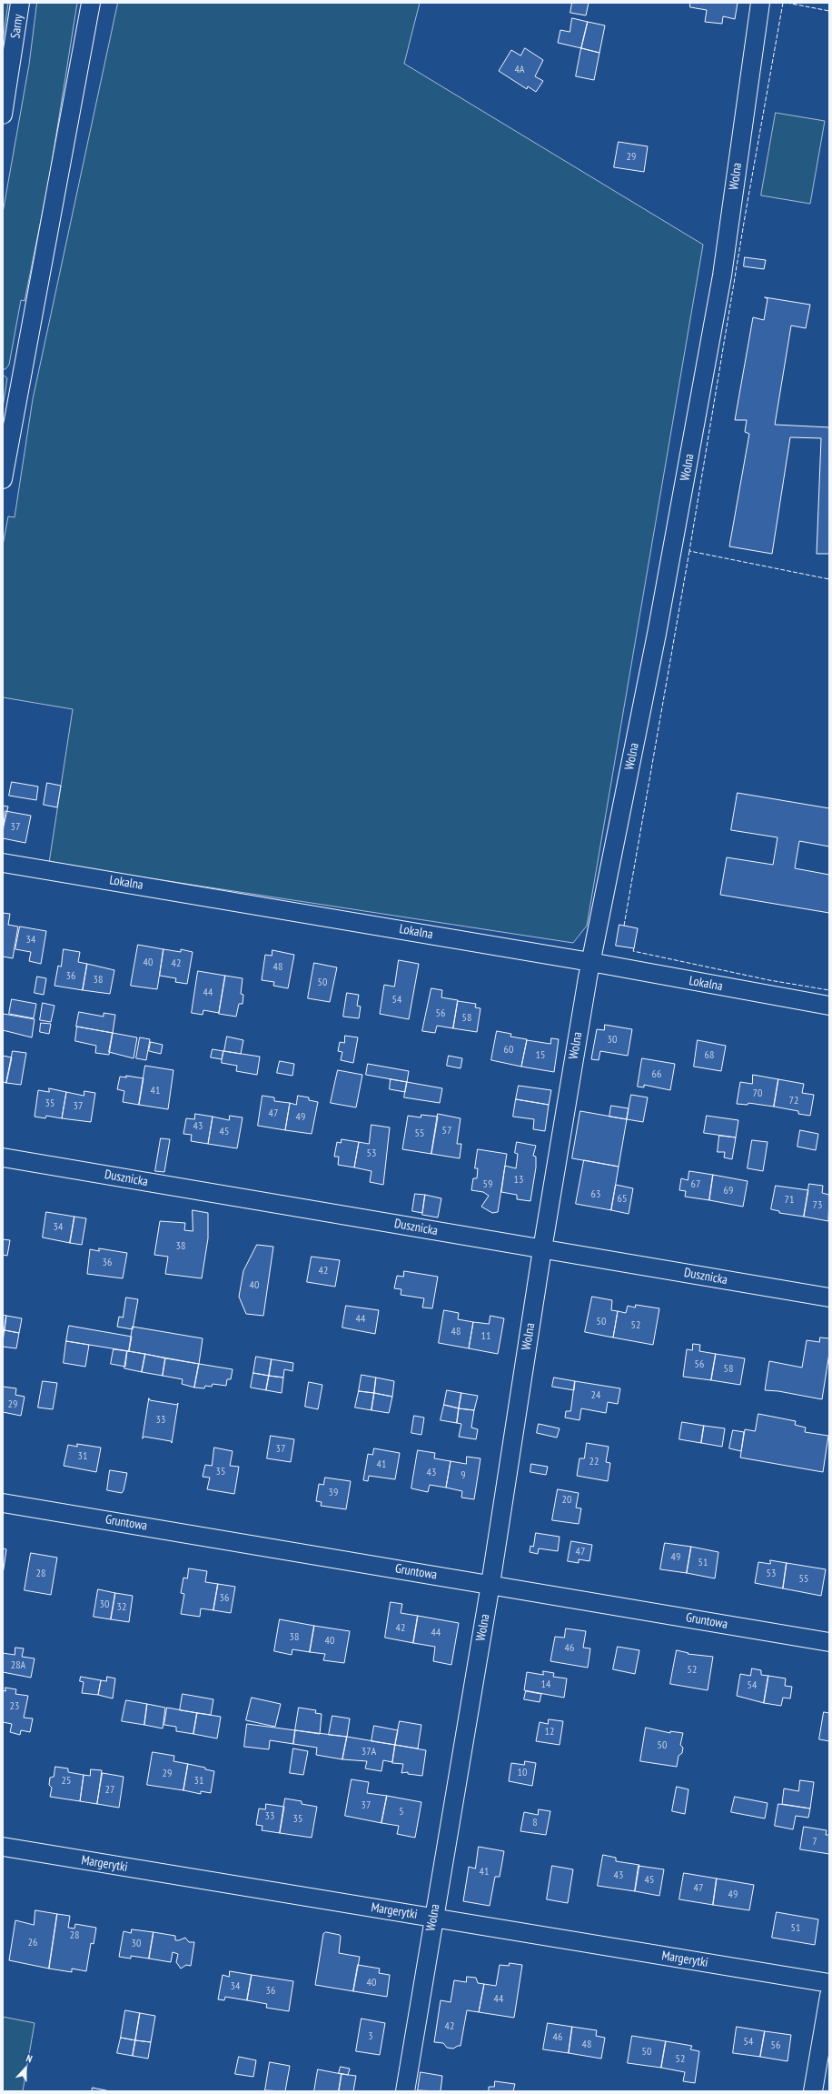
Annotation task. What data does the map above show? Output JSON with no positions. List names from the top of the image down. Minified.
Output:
{"streets":{"street":["Sarny","Wolna","Lokalna","Dusznicka","Gruntowa","Margerytki"]},"crossings":[["Wolna","Lokalna"],["Wolna","Dusznicka"],["Wolna","Gruntowa"],["Wolna","Margerytki"]],"house_numbers":["4A","29","37","34","40","42","48","36","38","50","44","54","56","58","30","60","15","68","66","41","70","72","35","37","47","49","43","57","45","55","53","13","59","67","69","63","65","71","73","34","38","36","42","40","44","50","52","48","11","56","58","24","29","33","37","31","22","41","35","43","9","39","20","47","49","51","28","53","55","36","30","32","42","44","38","40","46","28A","52","14","54","23","12","50","37A","10","29","25","31","27","37","5","33","35","8","7","41","43","45","47","49","51","28","26","30","40","34","36","44","42","3","46","54","48","56","50","52"],"north":"top"}
